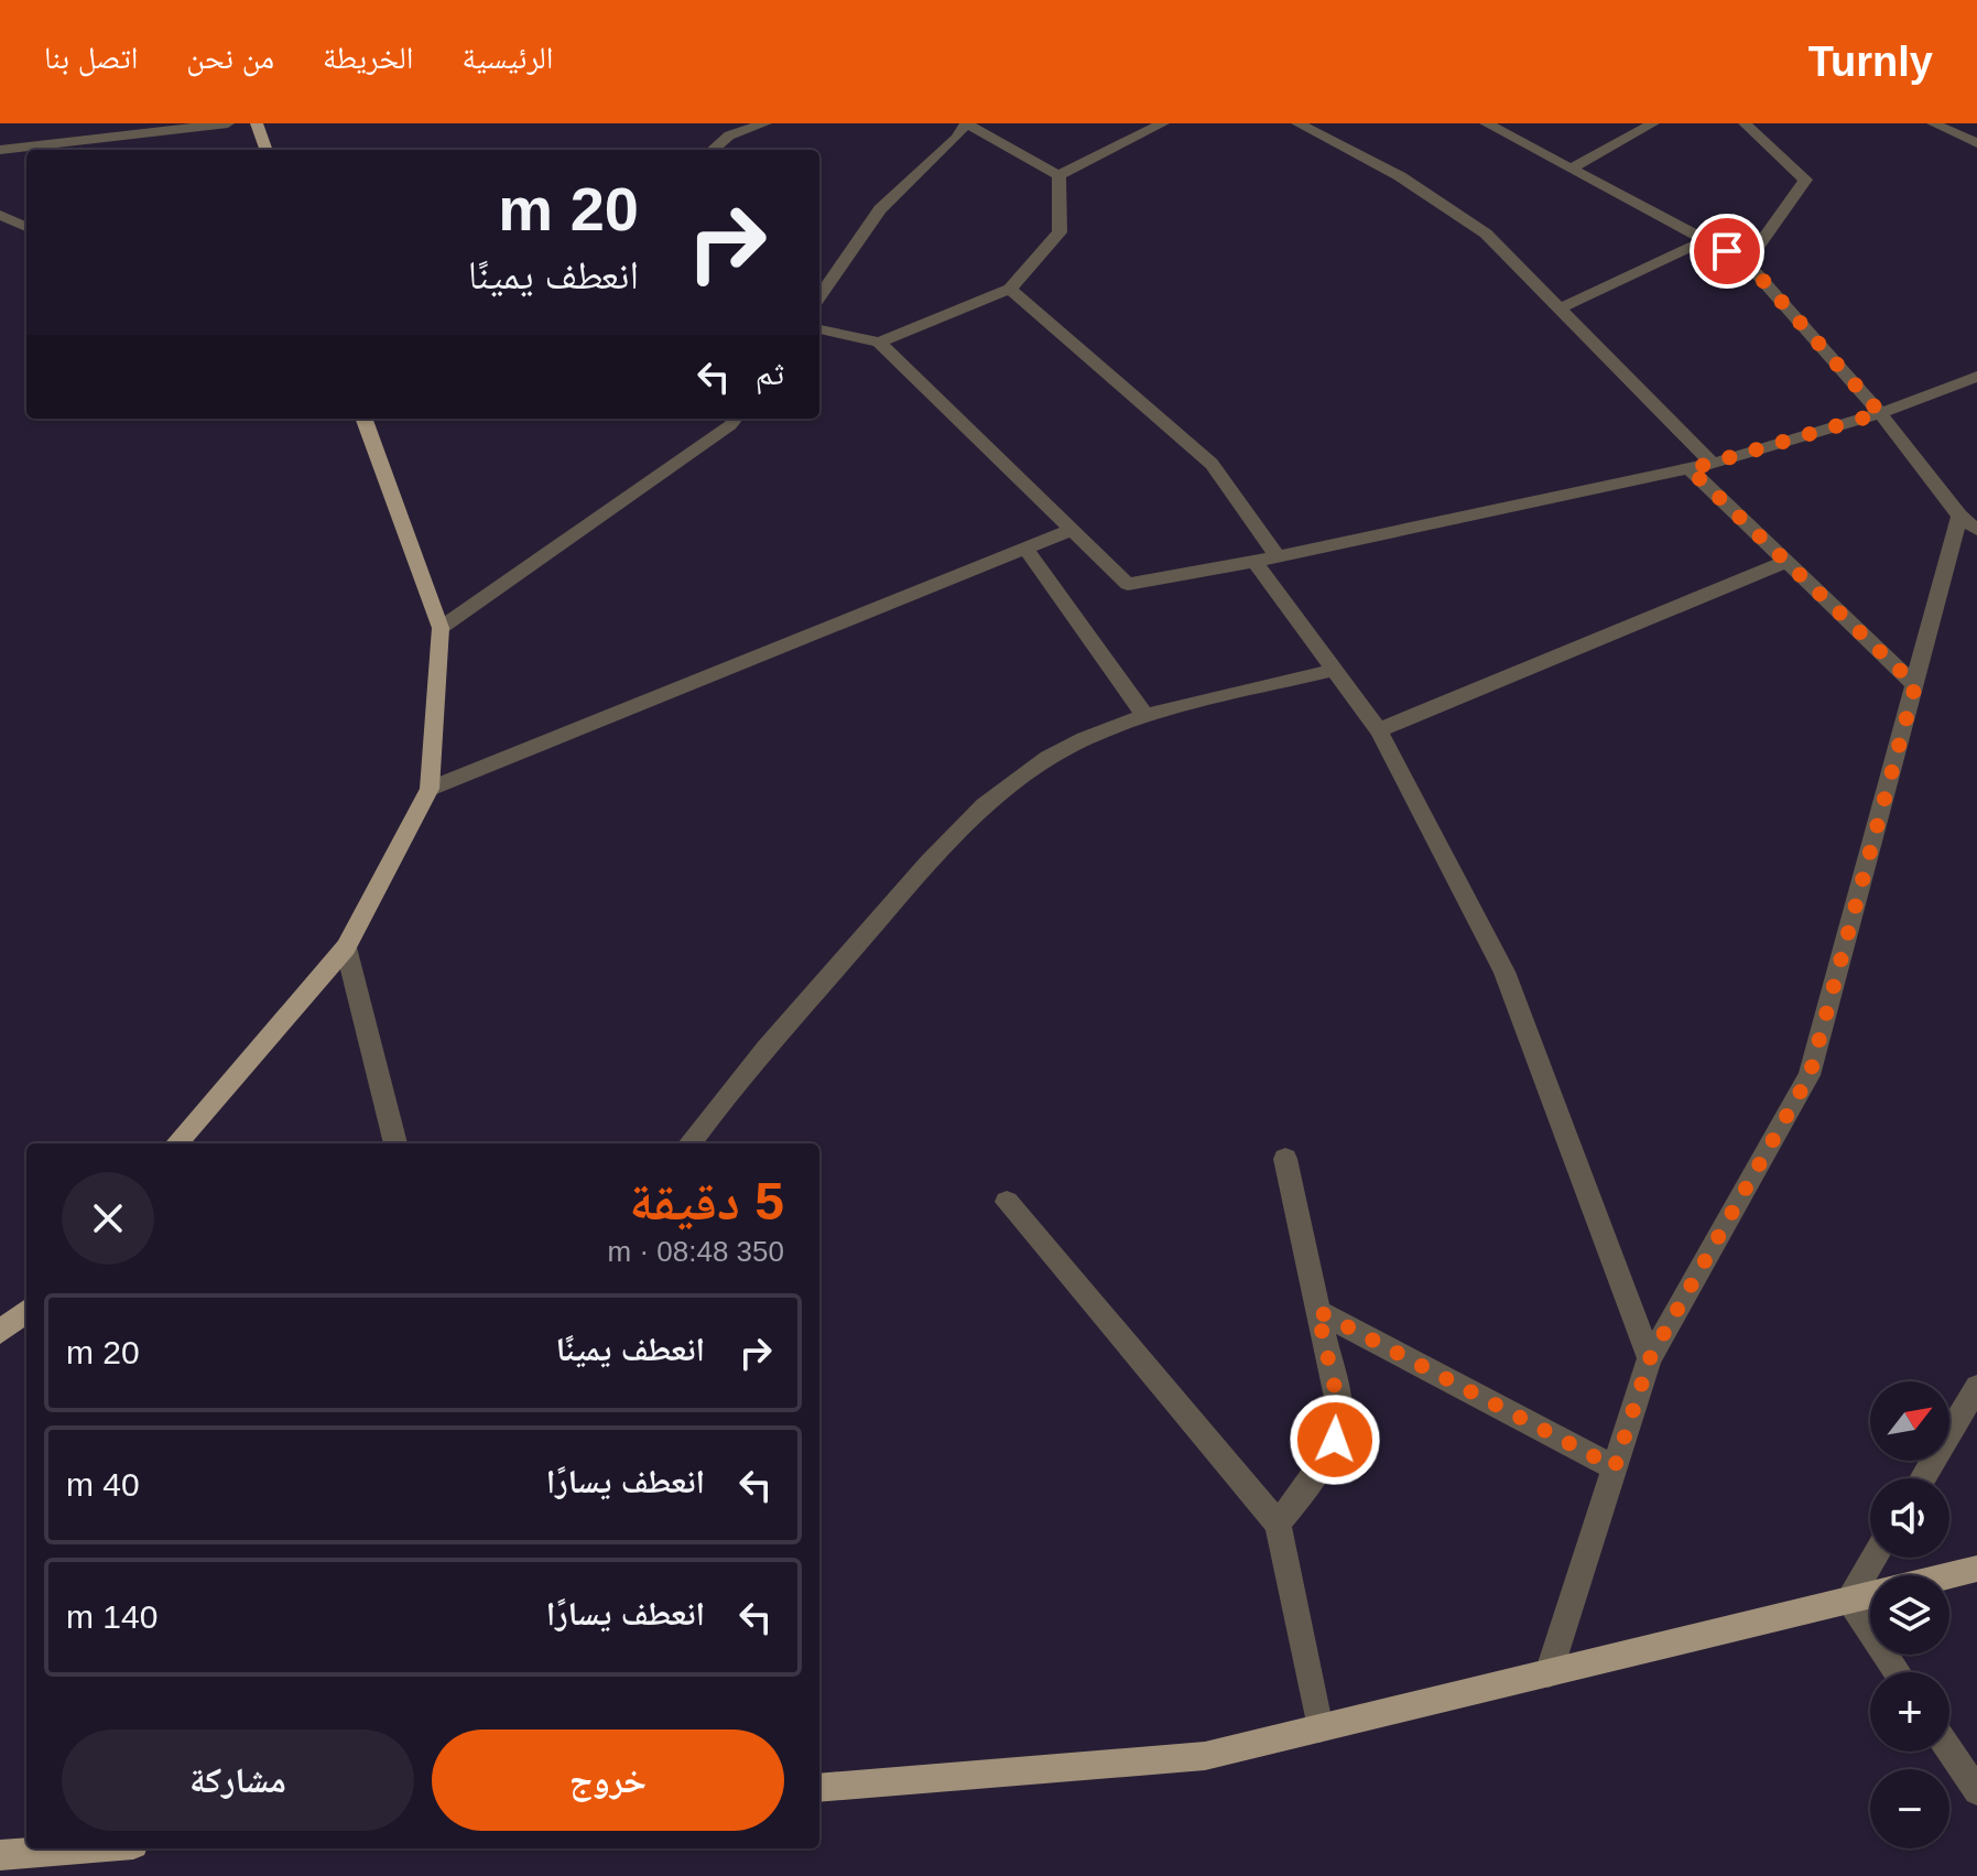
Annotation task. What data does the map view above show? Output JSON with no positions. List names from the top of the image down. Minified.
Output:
{"north":"top right","page":{"header":"Turnly","nav":["الرئيسية","الخريطة","من نحن","اتصل بنا"],"turn":["20 m","انعطف يمينًا"],"then":"ثم","heading":["5 دقيقة","350 m · 08:48"],"list":[{"name":"انعطف يمينًا","value":"20 m"},{"name":"انعطف يسارًا","value":"40 m"},{"name":"انعطف يسارًا","value":"140 m"}],"map_buttons":["+","−"],"buttons":["خروج","مشاركة"]}}
